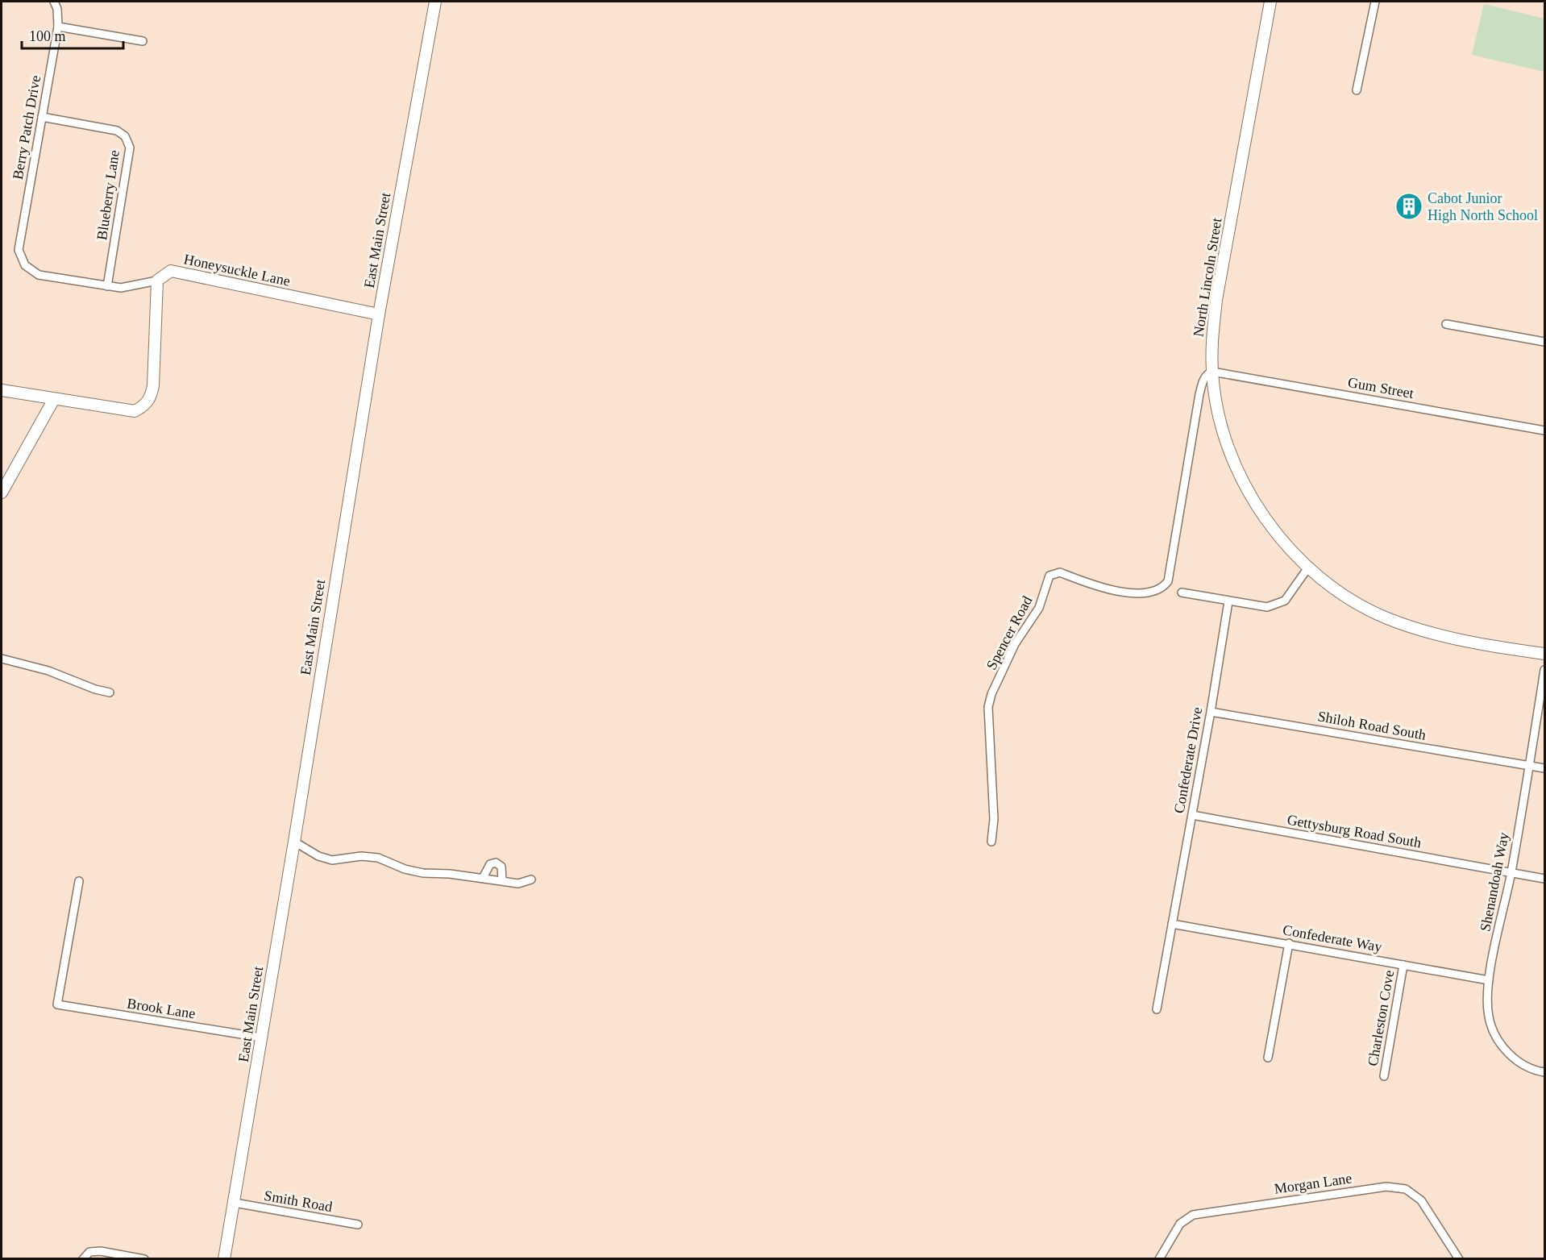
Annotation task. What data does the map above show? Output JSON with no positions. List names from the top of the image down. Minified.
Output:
{"streets":{"street":["Berry Patch Drive","Blueberry Lane","East Main Street","Honeysuckle Lane","North Lincoln Street","Gum Street","Spencer Road","Shiloh Road South","Confederate Drive","Gettysburg Road South","Shenandoah Way","Confederate Way","Brook Lane","Charleston Cove","Morgan Lane","Smith Road"]},"crossings":[["Berry Patch Drive","Blueberry Lane"],["Berry Patch Drive","Honeysuckle Lane"],["East Main Street","Honeysuckle Lane"],["East Main Street","Brook Lane"],["East Main Street","Smith Road"],["North Lincoln Street","Gum Street"],["North Lincoln Street","Spencer Road"],["Gum Street","Spencer Road"],["Shiloh Road South","Confederate Drive"],["Shiloh Road South","Shenandoah Way"],["Confederate Drive","Gettysburg Road South"],["Confederate Drive","Confederate Way"],["Gettysburg Road South","Shenandoah Way"],["Shenandoah Way","Confederate Way"],["Confederate Way","Charleston Cove"]],"places":{"building":["Cabot Junior High North School"]},"scale_bar":"100 m"}
